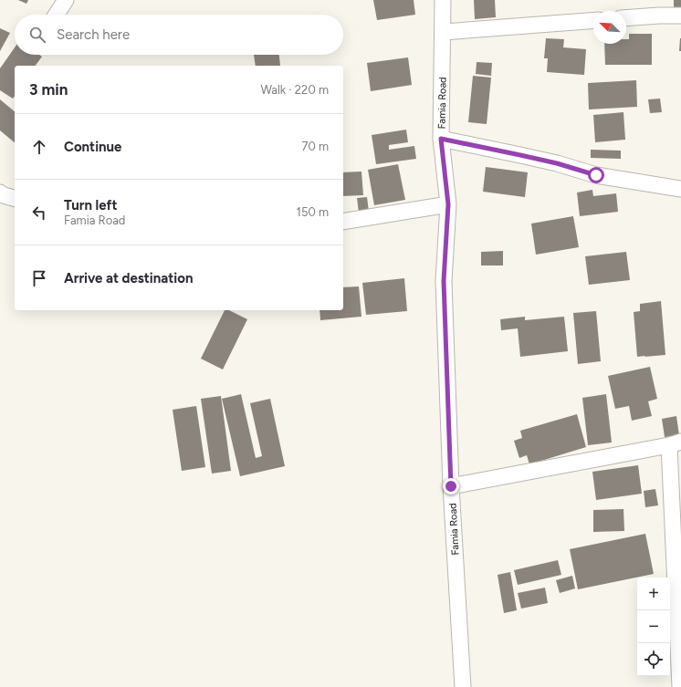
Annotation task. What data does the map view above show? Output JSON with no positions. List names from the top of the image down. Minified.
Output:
{"streets":{"street":["Famia Road"]},"north":"top left","page":{"search":"Search here","heading":["3 min","Walk · 220 m"],"list":[["Continue","70 m"],["Turn left","Famia Road","150 m"],"Arrive at destination"],"map_buttons":["+","−"]}}
